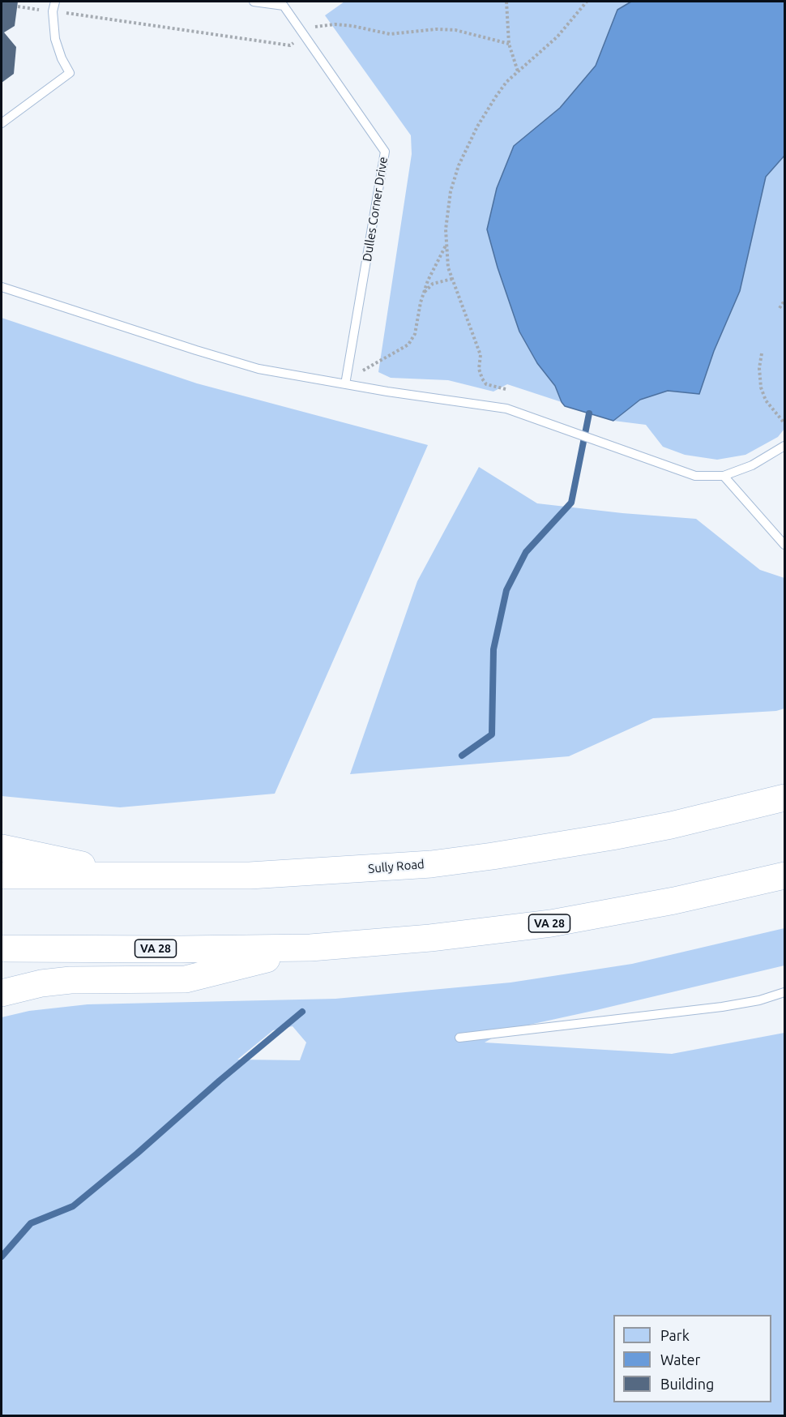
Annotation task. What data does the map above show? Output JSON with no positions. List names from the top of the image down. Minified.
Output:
{"streets":{"highway":["Sully Road","VA 28"],"lane":["Dulles Corner Drive"]},"legend":["Park","Water","Building"]}
